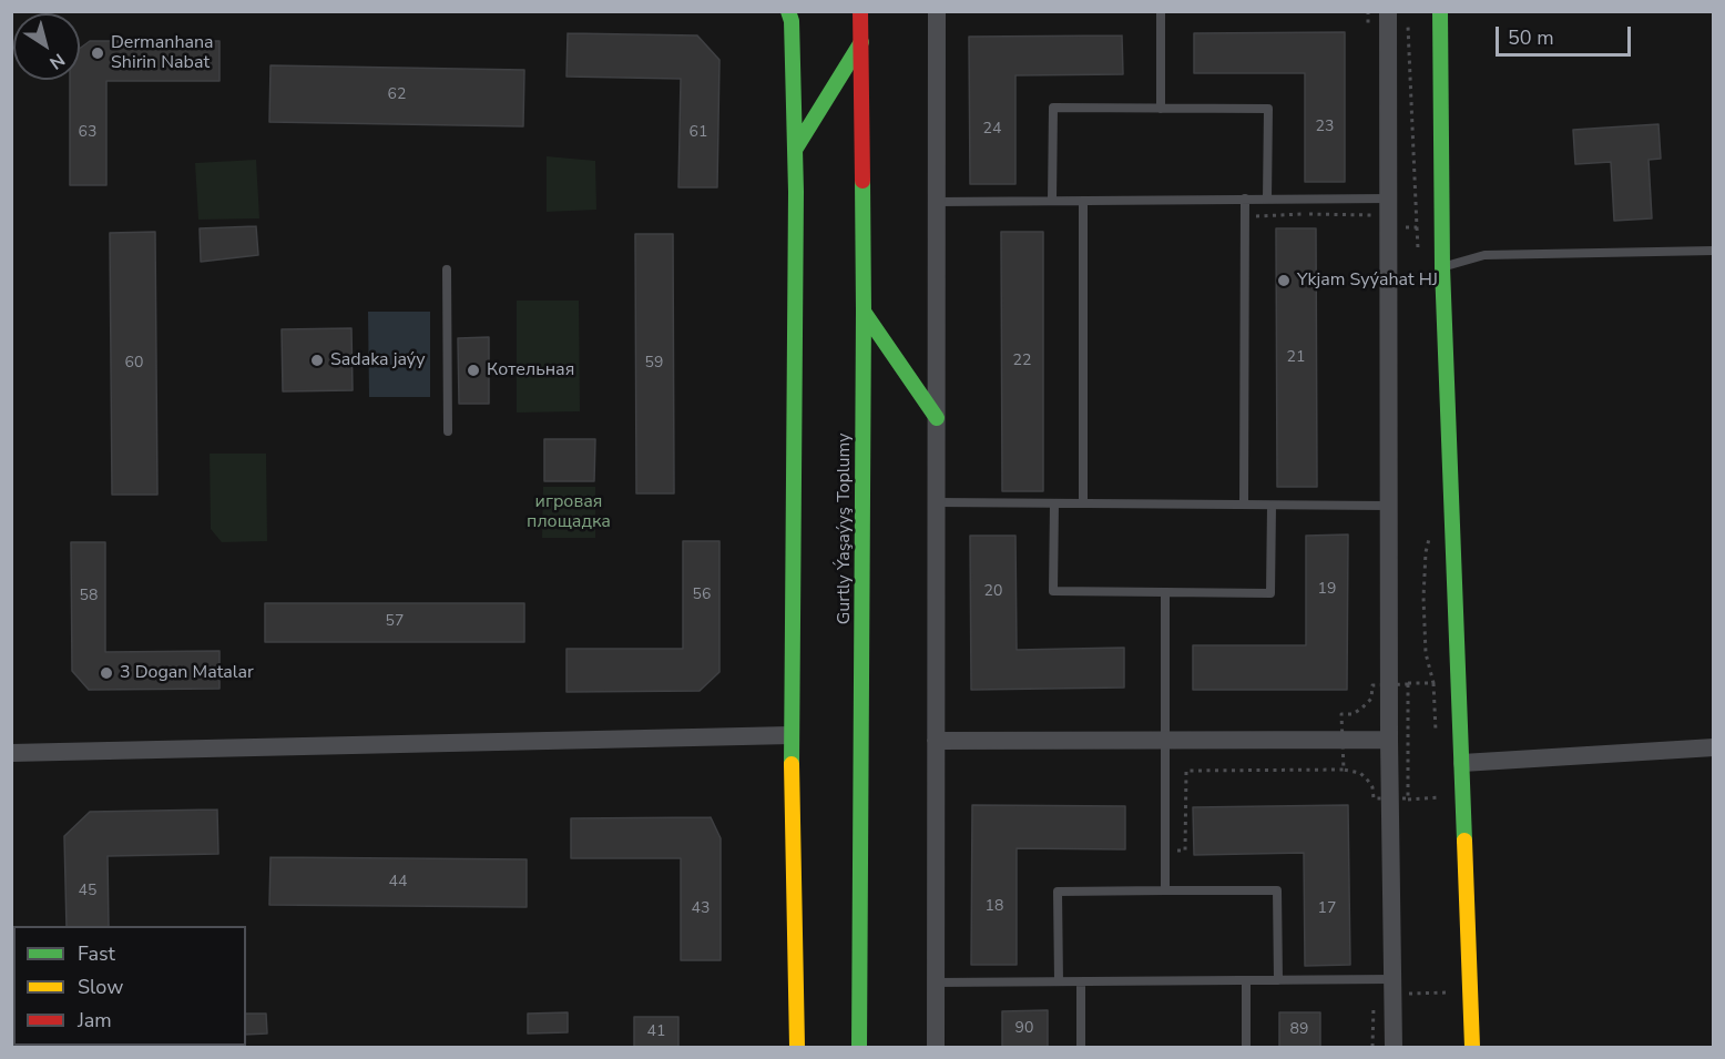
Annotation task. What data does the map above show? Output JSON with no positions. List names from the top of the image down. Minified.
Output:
{"streets":{"street":["Gurtly Ýaşaýyş Toplumy"]},"parks":["игровая площадка"],"places":["Dermanhana Shirin Nabat","Ykjam Syýahat HJ","Sadaka jaýy","Котельная","3 Dogan Matalar"],"house_numbers":["62","23","24","63","61","21","22","60","59","19","20","56","58","57","44","45","18","43","17","90","89","41"],"legend":["Fast","Slow","Jam"],"scale_bar":"50 m","north":"bottom right"}
